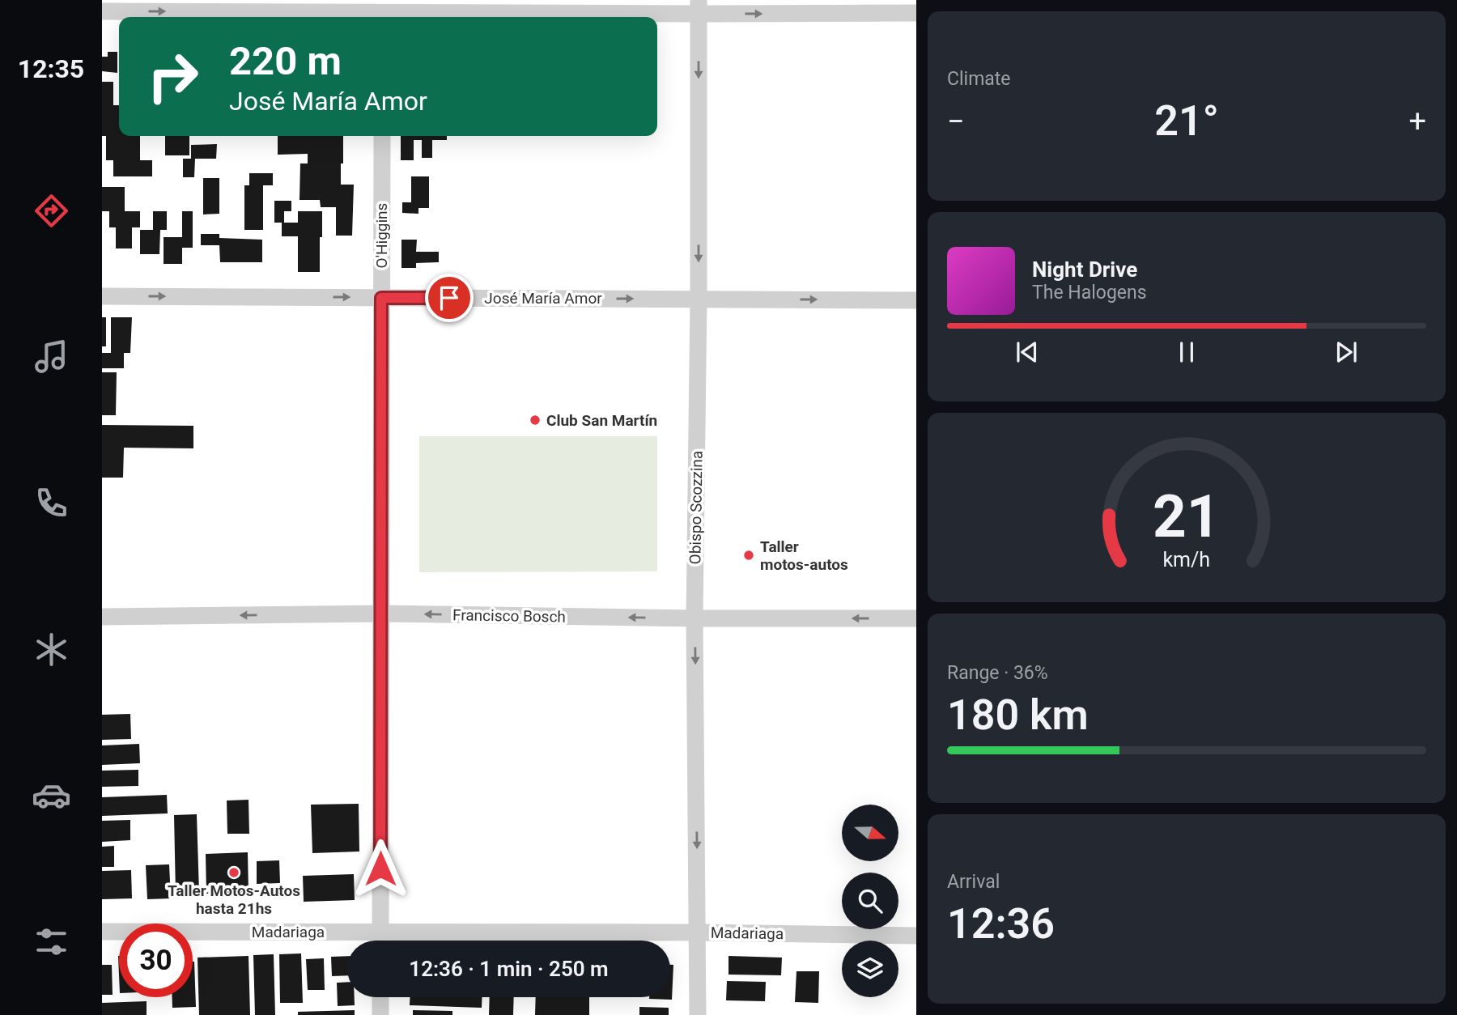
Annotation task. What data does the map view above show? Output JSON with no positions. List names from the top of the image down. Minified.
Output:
{"streets":{"street":["O'Higgins","José María Amor","Obispo Scozzina","Francisco Bosch","Madariaga"]},"crossings":[["O'Higgins","José María Amor"],["O'Higgins","Francisco Bosch"],["O'Higgins","Madariaga"],["José María Amor","Obispo Scozzina"],["Obispo Scozzina","Francisco Bosch"],["Obispo Scozzina","Madariaga"]],"one_way":["José María Amor","Obispo Scozzina","Francisco Bosch"],"places":["Club San Martín","Taller motos-autos","Taller Motos-Autos hasta 21hs"],"north":"right","page":{"tabs":"12:35","tile":["Climate",["Range · 36%","180 km"],["Arrival","12:36"]],"turn":["220 m","José María Amor"],"heat":["−","21°","+"],"song":["Night Drive","The Halogens"],"limit":"30","trip":"12:36 · 1 min · 250 m","gauge":["21","km/h"]}}
